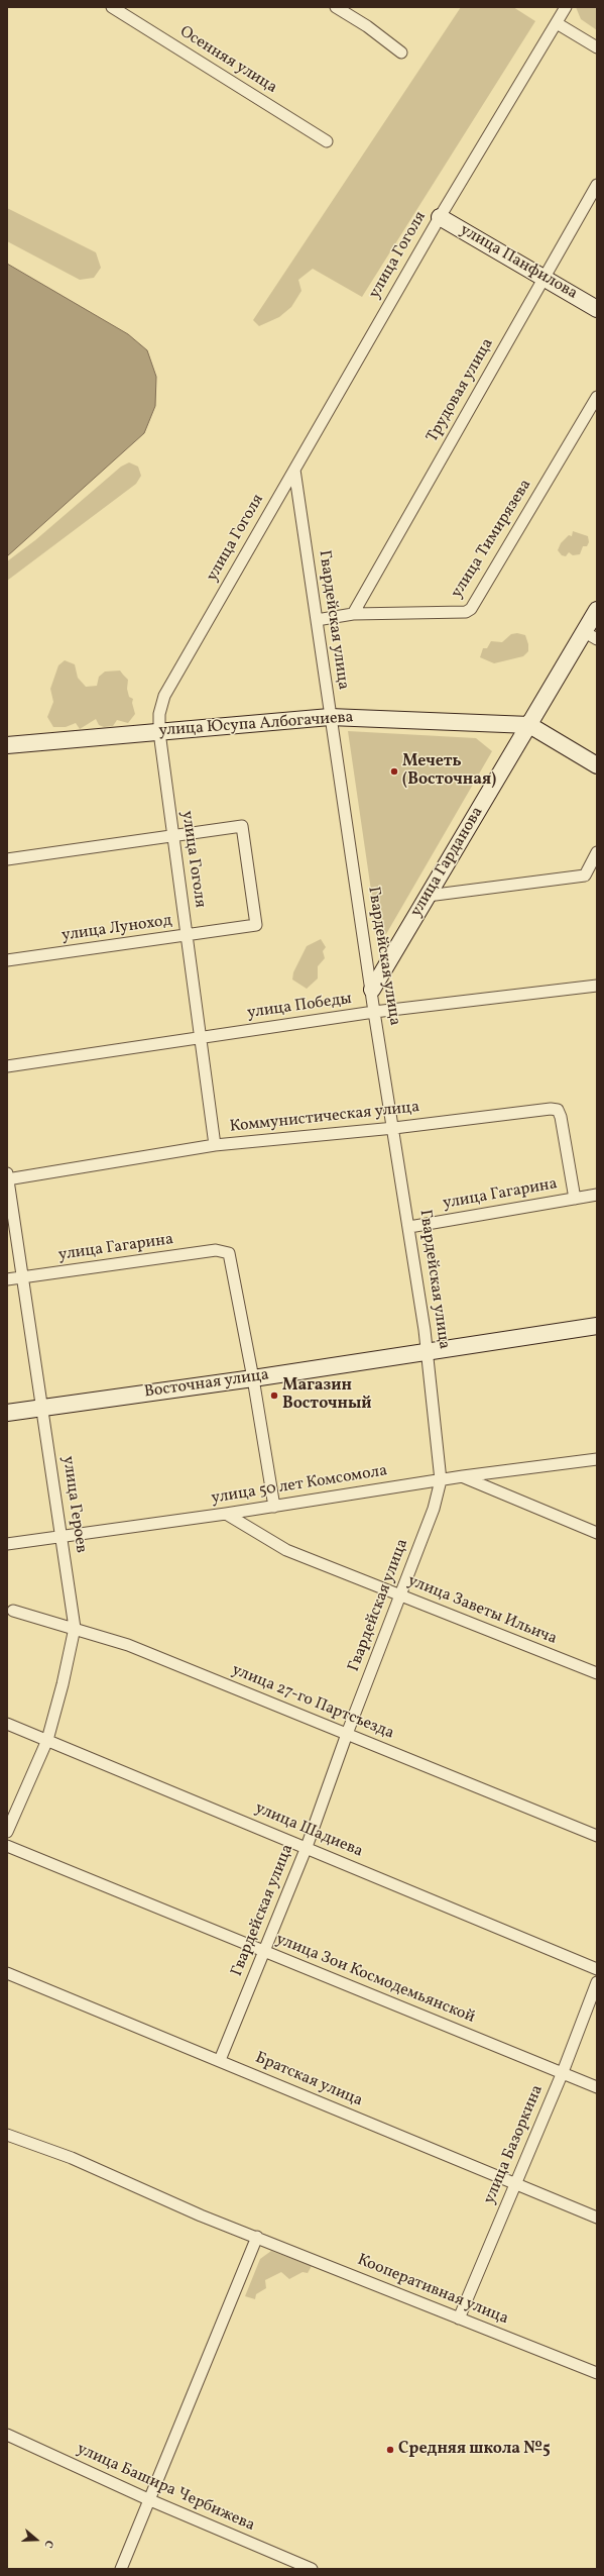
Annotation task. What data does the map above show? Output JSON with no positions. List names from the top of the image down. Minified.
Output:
{"streets":{"street":["Осенняя улица","улица Гоголя","улица Панфилова","Трудовая улица","улица Тимирязева","Гвардейская улица","улица Юсупа Албогачиева","улица Гарданова","улица Луноход","улица Победы","Коммунистическая улица","улица Гагарина","Восточная улица","улица 50 лет Комсомола","улица Героев","улица Заветы Ильича","улица 27-го Партсъезда","улица Шадиева","улица Зои Космодемьянской","Братская улица","улица Базоркина","Кооперативная улица","улица Башира Чербижева"]},"crossings":[["улица Гоголя","улица Панфилова"],["улица Гоголя","Гвардейская улица"],["улица Гоголя","улица Юсупа Албогачиева"],["улица Гоголя","улица Луноход"],["улица Гоголя","улица Победы"],["улица Гоголя","Коммунистическая улица"],["улица Панфилова","Трудовая улица"],["Трудовая улица","улица Тимирязева"],["улица Тимирязева","Гвардейская улица"],["Гвардейская улица","улица Юсупа Албогачиева"],["Гвардейская улица","улица Гарданова"],["Гвардейская улица","улица Победы"],["Гвардейская улица","Коммунистическая улица"],["Гвардейская улица","улица Гагарина"],["Гвардейская улица","Восточная улица"],["Гвардейская улица","улица 50 лет Комсомола"],["Гвардейская улица","улица Заветы Ильича"],["Гвардейская улица","улица 27-го Партсъезда"],["Гвардейская улица","улица Шадиева"],["Гвардейская улица","улица Зои Космодемьянской"],["Гвардейская улица","Братская улица"],["улица Юсупа Албогачиева","улица Гарданова"],["Коммунистическая улица","улица Гагарина"],["Коммунистическая улица","улица Героев"],["улица Гагарина","Восточная улица"],["улица Гагарина","улица Героев"],["Восточная улица","улица Героев"],["улица 50 лет Комсомола","улица Героев"],["улица 50 лет Комсомола","улица Заветы Ильича"],["улица Героев","улица 27-го Партсъезда"],["улица Героев","улица Шадиева"],["улица Зои Космодемьянской","улица Базоркина"],["Братская улица","улица Базоркина"],["улица Базоркина","Кооперативная улица"]],"places":["Мечеть (Восточная)","Магазин Восточный","Средняя школа №5"],"north":"right"}
